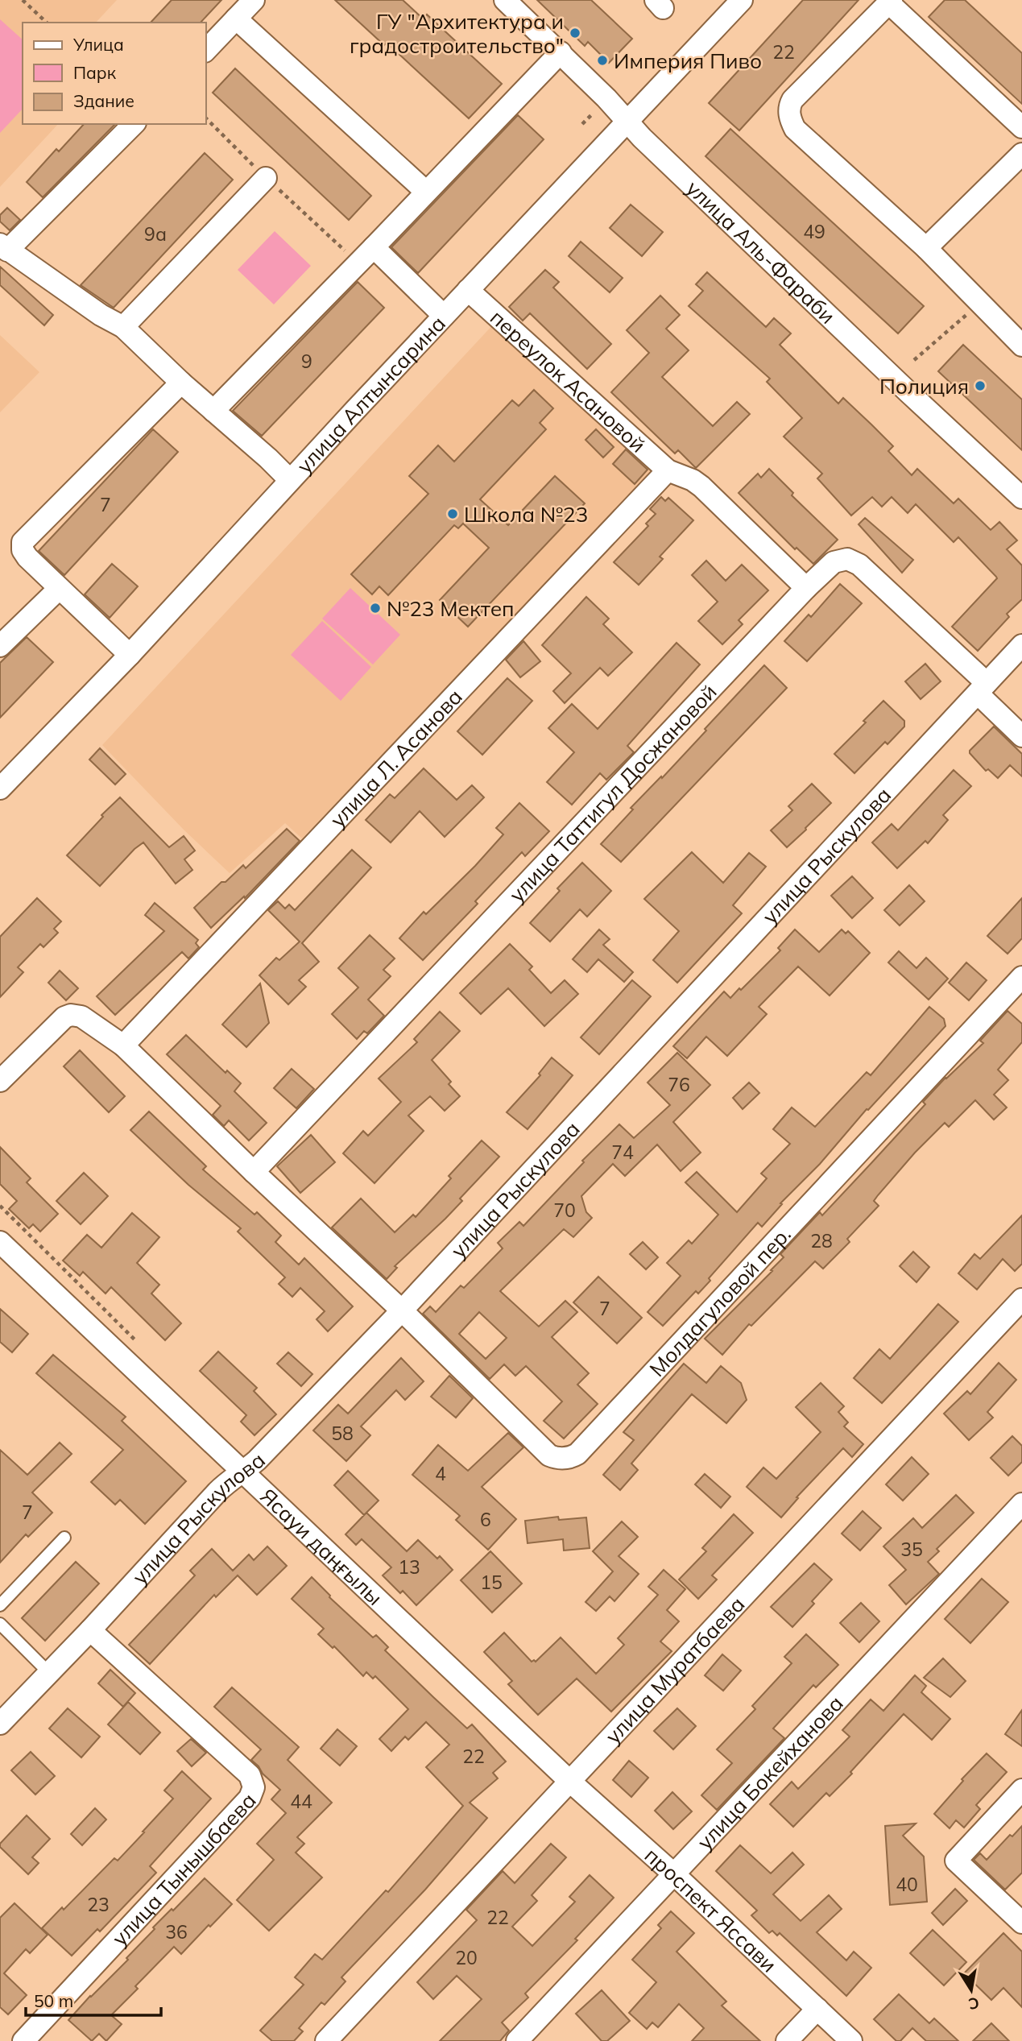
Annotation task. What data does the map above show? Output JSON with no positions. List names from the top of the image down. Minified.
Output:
{"streets":{"street":["улица Аль-Фараби","переулок Асановой","улица Алтынсарина","улица Л. Асанова","улица Таттигул Досжановой","улица Рыскулова","Молдагуловой пер.","Ясауи даңғылы","улица Муратбаева","улица Бокейханова","улица Тынышбаева","проспект Яссави"]},"crossings":[["улица Аль-Фараби","улица Алтынсарина"],["переулок Асановой","улица Алтынсарина"],["переулок Асановой","улица Л. Асанова"],["переулок Асановой","улица Таттигул Досжановой"],["улица Таттигул Досжановой","улица Рыскулова"],["улица Рыскулова","Молдагуловой пер."],["улица Рыскулова","Ясауи даңғылы"],["улица Рыскулова","улица Тынышбаева"],["Ясауи даңғылы","улица Муратбаева"],["Ясауи даңғылы","проспект Яссави"],["улица Муратбаева","проспект Яссави"],["улица Бокейханова","проспект Яссави"]],"places":["ГУ \"Архитектура и градостроительство\"","Империя Пиво","Полиция","Школа №23","№23 Мектеп"],"house_numbers":["22","49","9а","9","7","76","74","70","28","7","58","4","7","6","35","13","15","22","44","40","23","22","36","20"],"legend":["Улица","Парк","Здание"],"scale_bar":"50 m","north":"bottom"}
